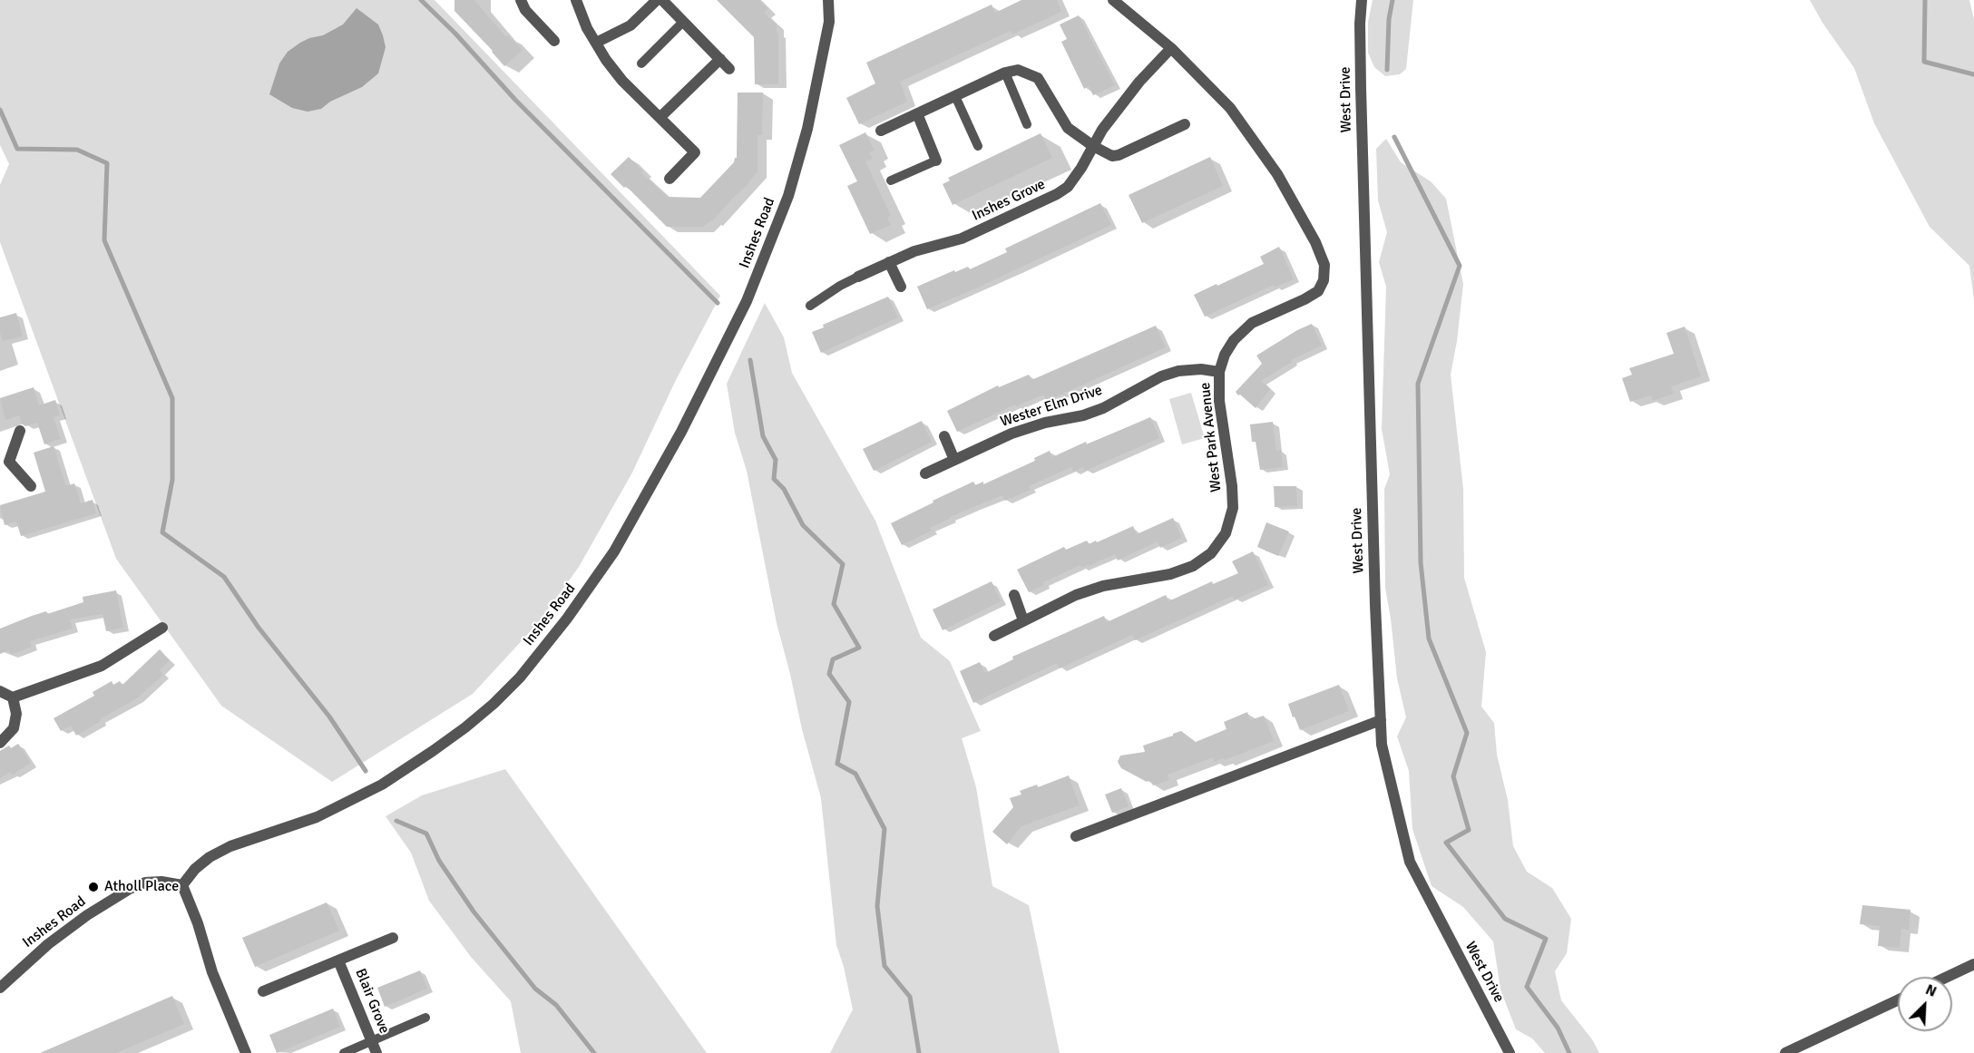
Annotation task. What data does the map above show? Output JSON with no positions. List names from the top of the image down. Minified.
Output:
{"streets":{"street":["West Drive","Inshes Grove","Inshes Road","Wester Elm Drive","West Park Avenue","Blair Grove"]},"crossings":[["Wester Elm Drive","West Park Avenue"]],"places":["Atholl Place"],"north":"top right"}
